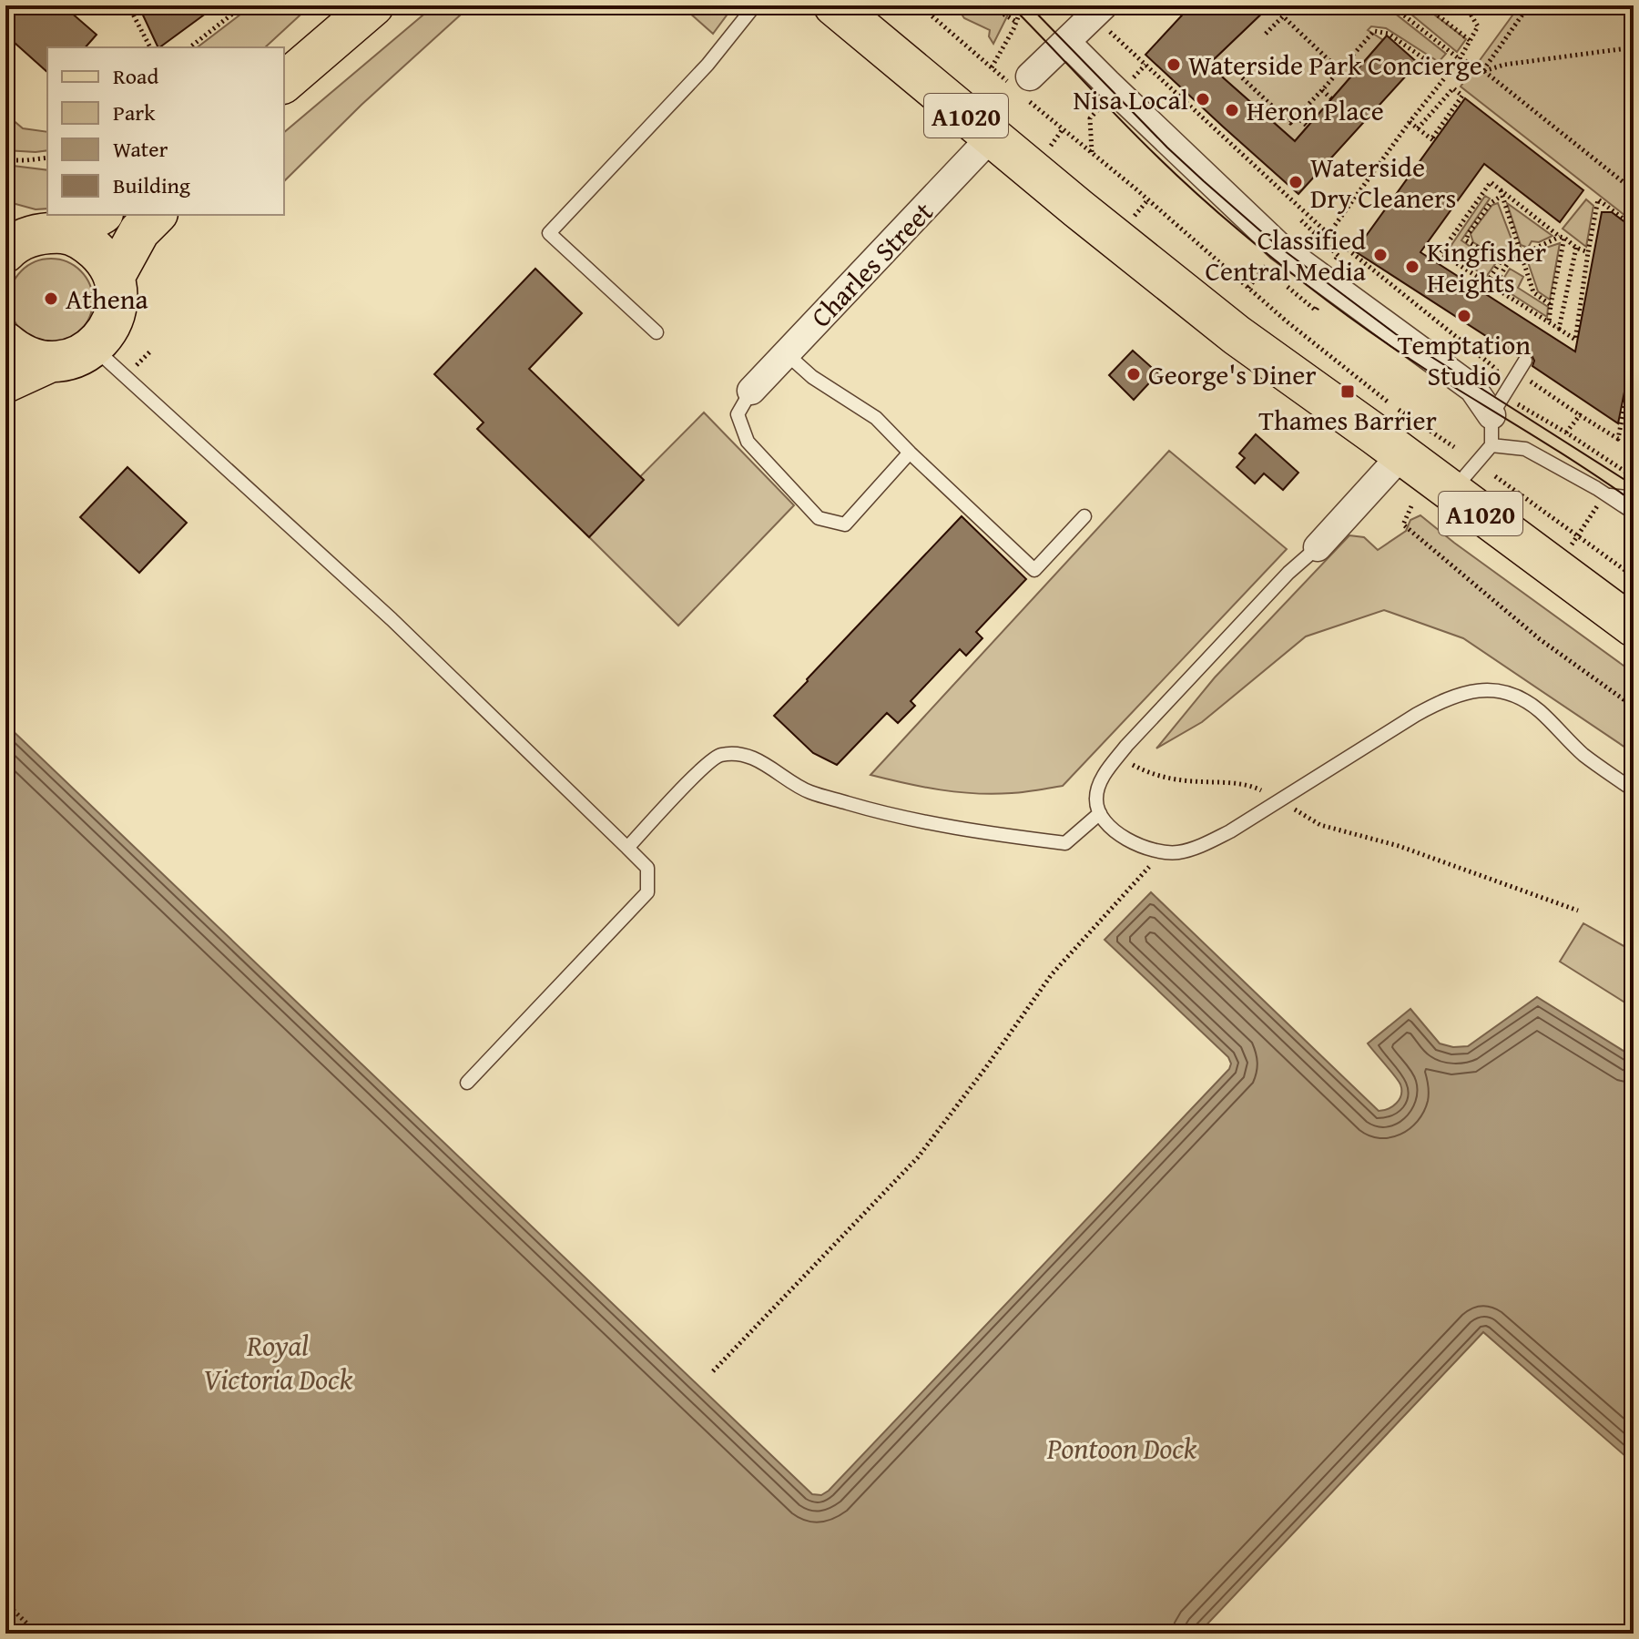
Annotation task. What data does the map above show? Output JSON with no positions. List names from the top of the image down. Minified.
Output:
{"streets":{"main road":["A1020"],"street":["Charles Street"]},"crossings":[["A1020","Charles Street"]],"water":["Royal Victoria Dock","Pontoon Dock"],"places":{"other":["Waterside Park Concierge","Nisa Local","Heron Place","Waterside Dry Cleaners","Classified Central Media","Kingfisher Heights","Athena","Temptation Studio","George's Diner"],"transit":["Thames Barrier"]},"legend":["Road","Park","Water","Building"]}
